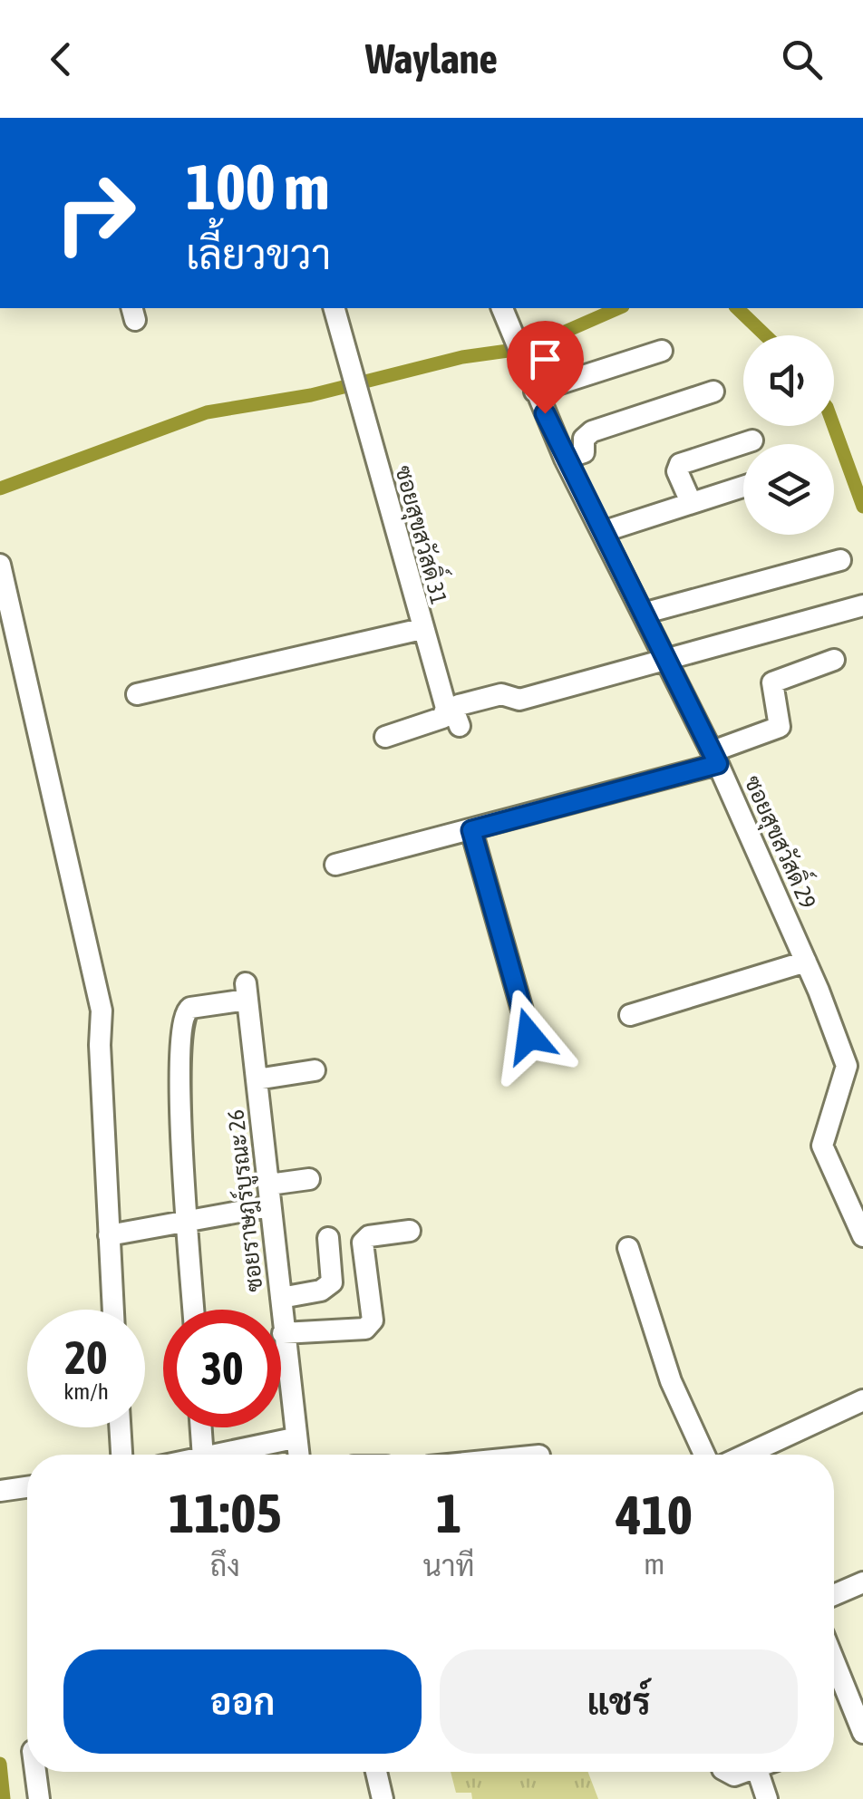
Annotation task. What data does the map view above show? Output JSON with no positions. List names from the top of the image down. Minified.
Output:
{"streets":{"street":["ซอยสุขสวัสดิ์ 31","ซอยสุขสวัสดิ์ 29","ซอยราษฎร์บูรณะ 26"]},"page":{"header":"Waylane","turn":["100 m","เลี้ยวขวา"],"speed":"20 km/h","limit":"30","eta":["11:05","ถึง","1","นาที","410","m"],"buttons":["ออก","แชร์"]}}
